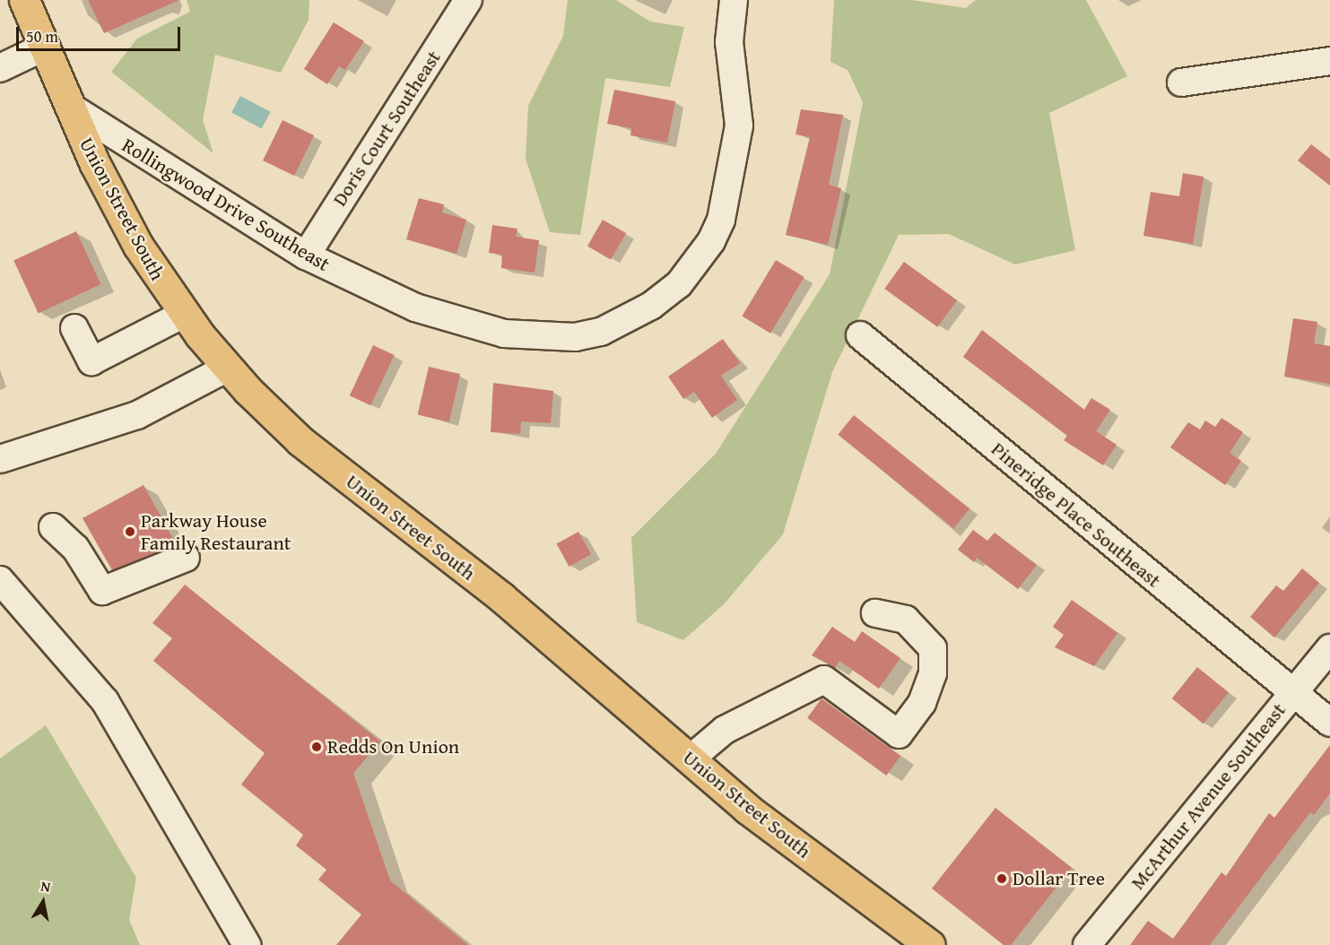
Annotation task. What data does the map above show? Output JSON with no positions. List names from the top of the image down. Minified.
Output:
{"streets":{"main road":["Union Street South"],"street":["Doris Court Southeast","Rollingwood Drive Southeast","Pineridge Place Southeast","McArthur Avenue Southeast"]},"crossings":[["Doris Court Southeast","Rollingwood Drive Southeast"],["Rollingwood Drive Southeast","Union Street South"],["Pineridge Place Southeast","McArthur Avenue Southeast"]],"places":["Parkway House Family Restaurant","Redds On Union","Dollar Tree"],"scale_bar":"50 m","north":"top"}
